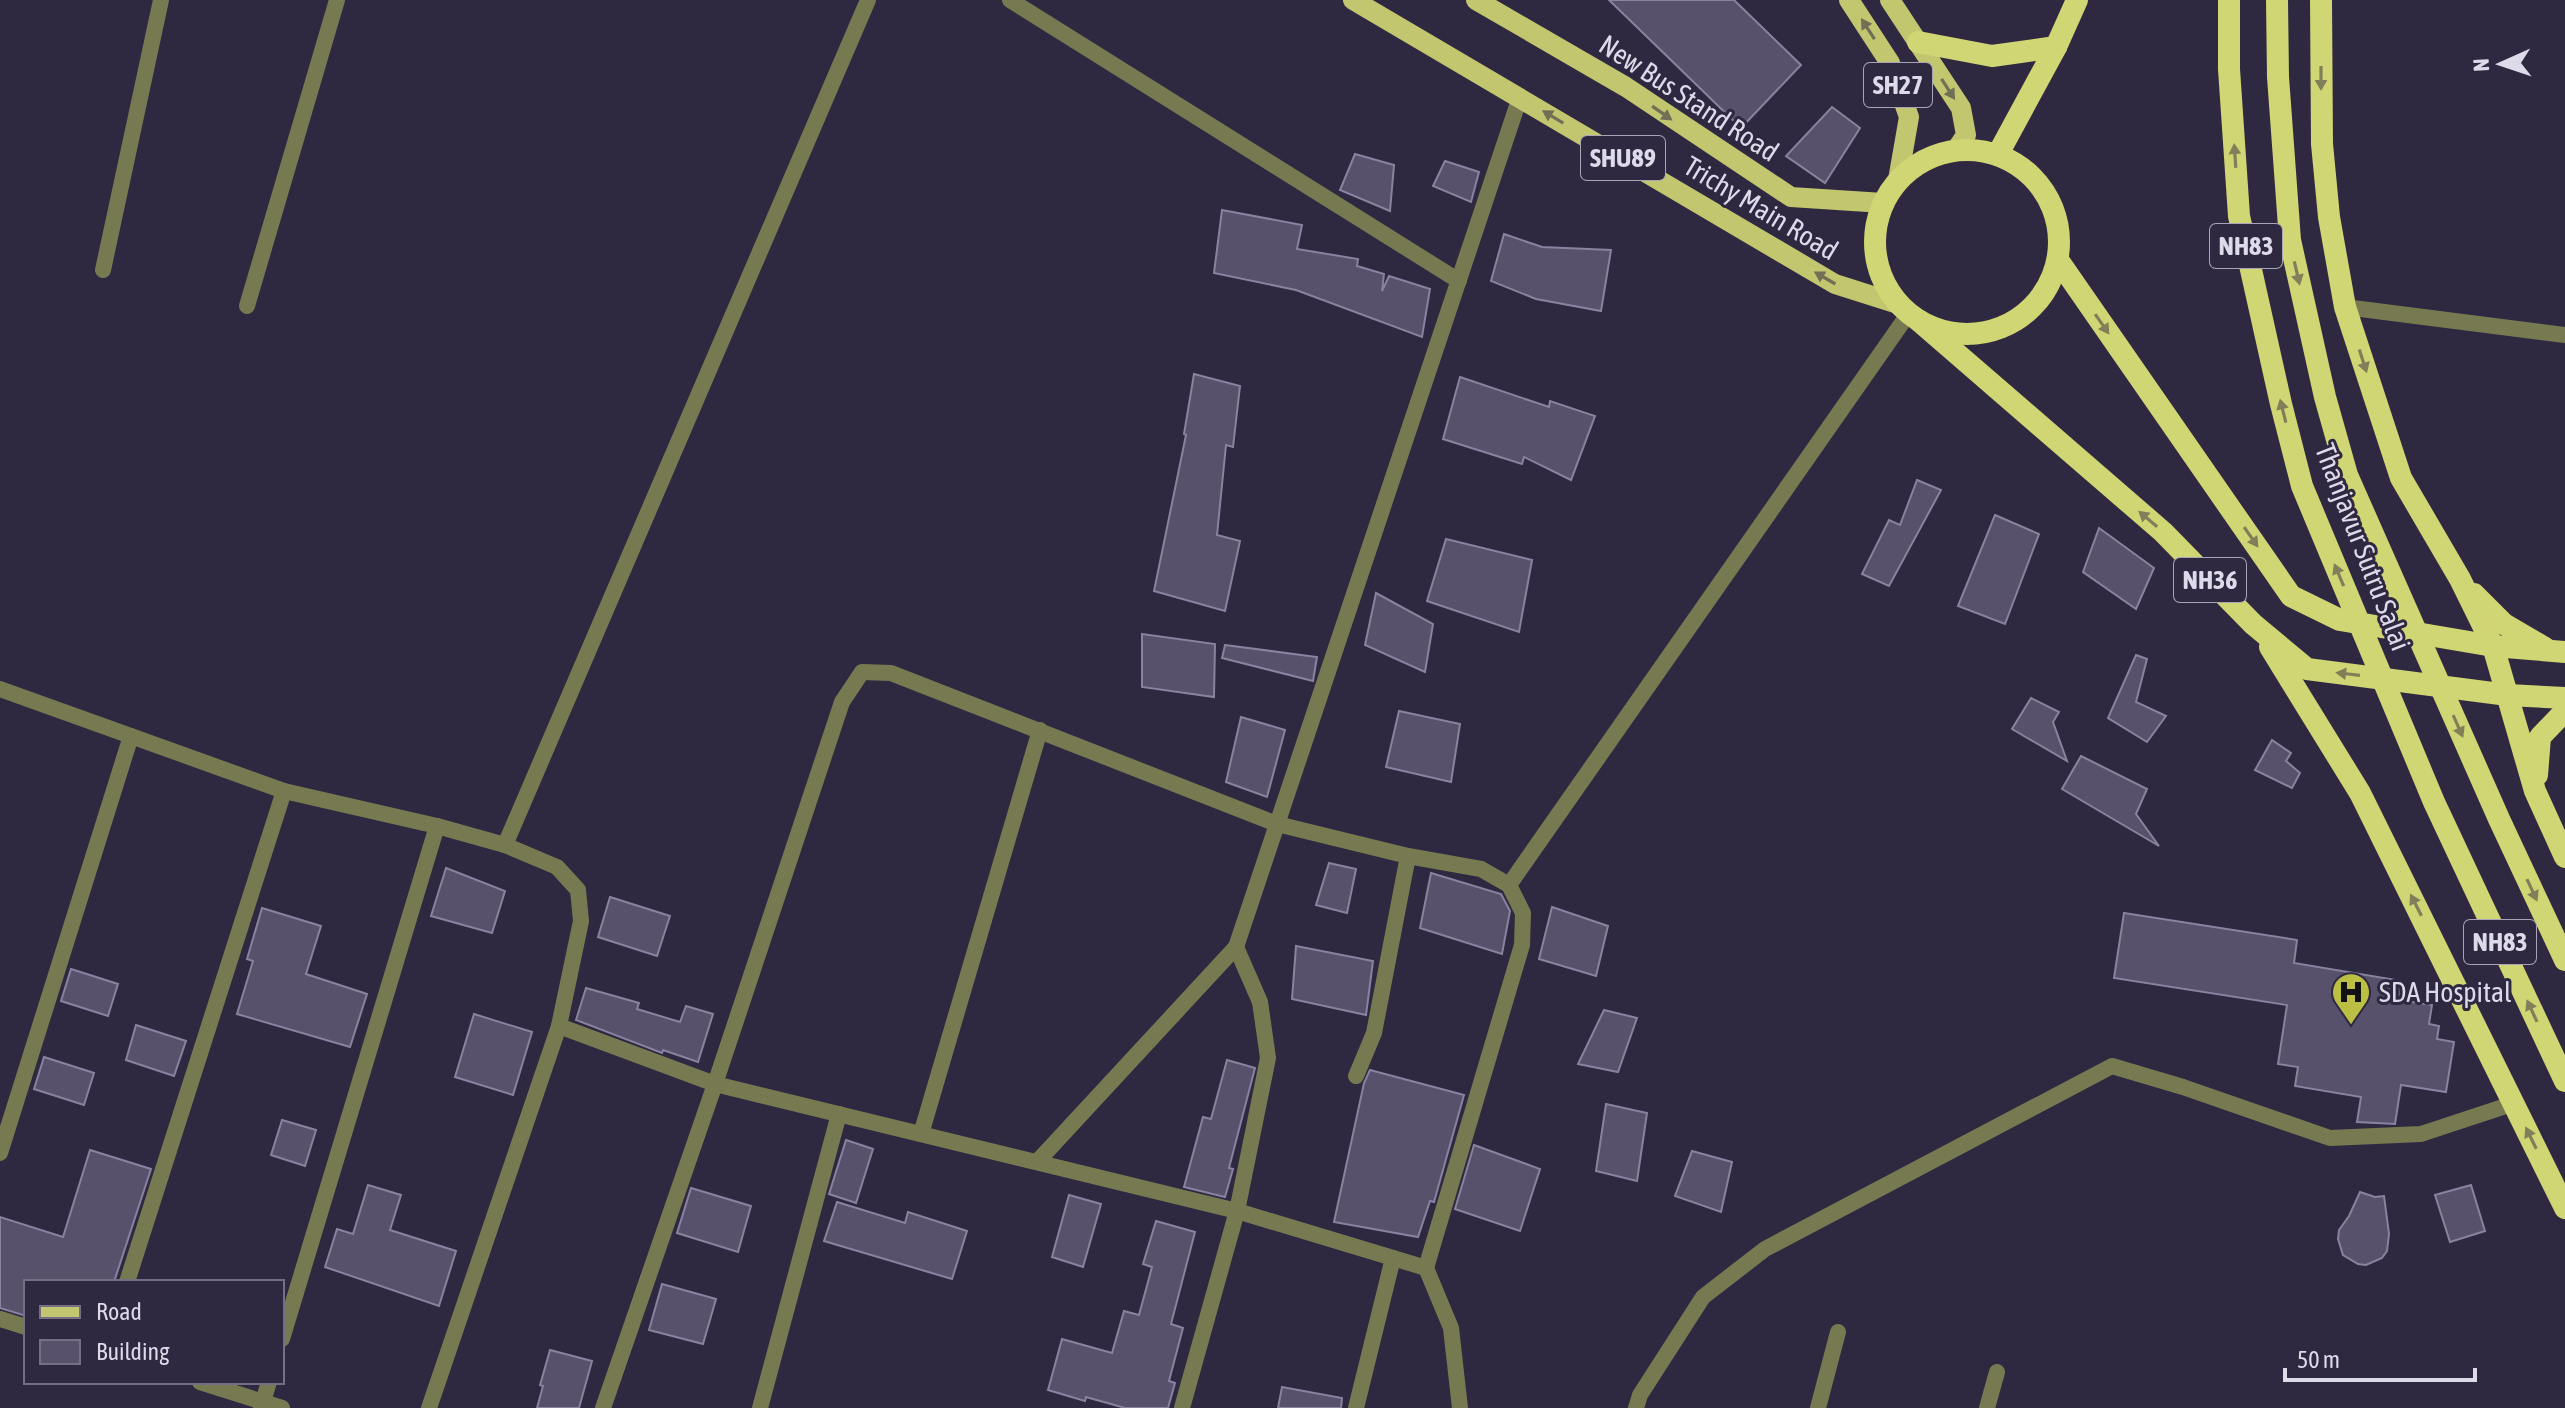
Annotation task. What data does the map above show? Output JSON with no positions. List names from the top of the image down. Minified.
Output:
{"streets":{"highway":["NH83","Thanjavur Sutru Salai","NH36"],"main road":["SH27","New Bus Stand Road","SHU89","Trichy Main Road"]},"crossings":[["SH27","New Bus Stand Road"],["SH27","Trichy Main Road"],["SH27","NH36"],["New Bus Stand Road","Trichy Main Road"],["New Bus Stand Road","NH36"],["Trichy Main Road","NH36"],["Thanjavur Sutru Salai","NH36"]],"one_way":["New Bus Stand Road","Trichy Main Road"],"places":{"hospital":["SDA Hospital"]},"legend":["Road","Building"],"scale_bar":"50 m","north":"left"}
